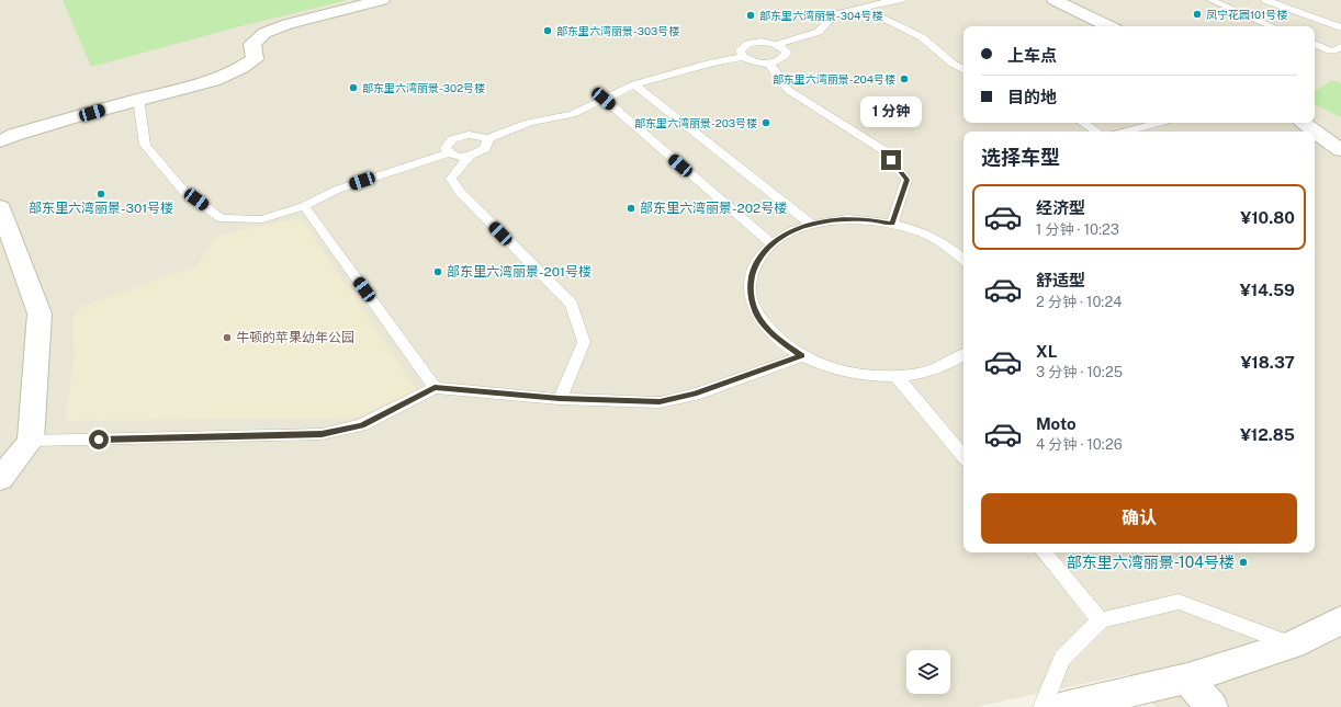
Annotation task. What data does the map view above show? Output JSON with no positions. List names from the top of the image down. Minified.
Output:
{"places":["凤宁花园101号楼","部东里六湾丽景-304号楼","部东里六湾丽景-303号楼","部东里六湾丽景-204号楼","部东里六湾丽景-302号楼","部东里六湾丽景-203号楼","部东里六湾丽景-301号楼","部东里六湾丽景-202号楼","部东里六湾丽景-201号楼","牛顿的苹果幼年公园","部东里六湾丽景-104号楼"],"page":{"banner":["上车点","目的地"],"bubble":"1 分钟","heading":"选择车型","list":[{"name":"经济型","note":"1 分钟 · 10:23","value":"¥10.80"},{"name":"舒适型","note":"2 分钟 · 10:24","value":"¥14.59"},{"name":"XL","note":"3 分钟 · 10:25","value":"¥18.37"},{"name":"Moto","note":"4 分钟 · 10:26","value":"¥12.85"}],"buttons":"确认"}}
